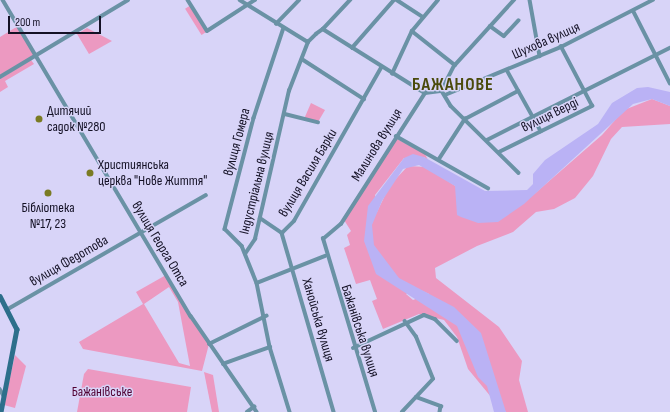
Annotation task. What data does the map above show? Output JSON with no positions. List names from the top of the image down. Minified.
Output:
{"streets":{"street":["Шухова вулиця","вулиця Верді","вулиця Гомера","Малинова вулиця","вулиця Василя Барки","Індустріальна вулиця","вулиця Георга Отса","вулиця Федотова","Ханойська вулиця","Бажанівська вулиця"]},"crossings":[["Шухова вулиця","вулиця Верді"],["вулиця Гомера","Індустріальна вулиця"],["Малинова вулиця","Бажанівська вулиця"],["вулиця Василя Барки","Індустріальна вулиця"],["вулиця Василя Барки","Ханойська вулиця"],["вулиця Георга Отса","вулиця Федотова"]],"districts":["БАЖАНОВЕ"],"parks":["Бажанівське"],"places":["Дитячий садок №280","Християнська церква \"Нове Життя\"","Бібліотека №17, 23"],"scale_bar":"200 m"}
